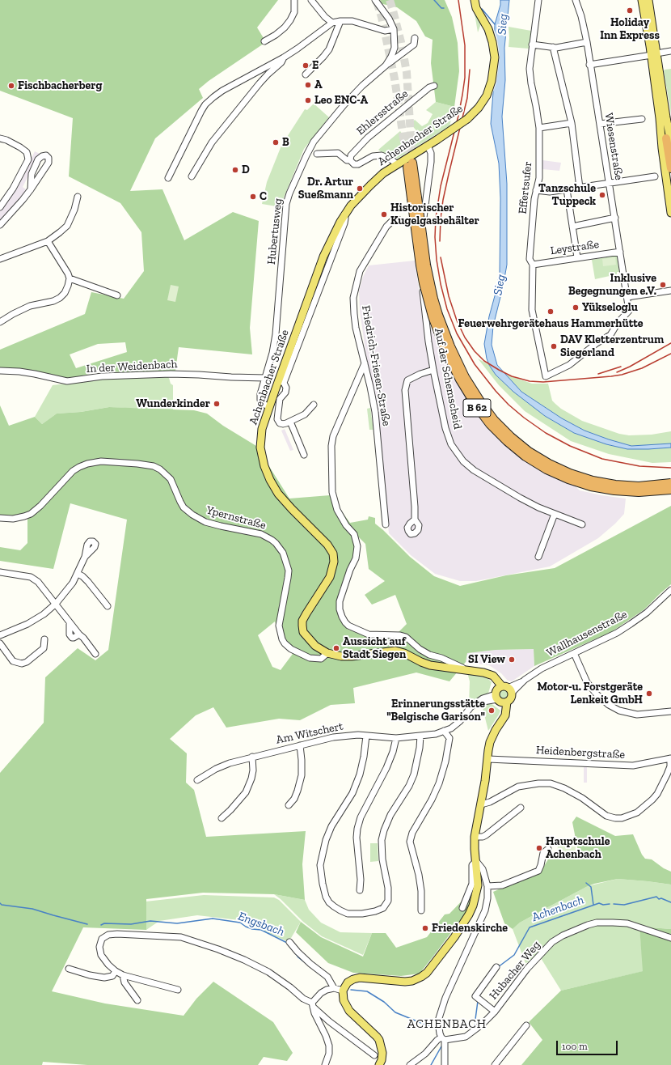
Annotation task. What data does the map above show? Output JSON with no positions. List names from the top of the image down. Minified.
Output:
{"streets":{"highway":["B 62"],"main road":["Achenbacher Straße"],"street":["Ehlersstraße","Wiesenstraße","Effertsufer","Hubertusweg","Leystraße","Friedrich-Friesen-Straße","In der Weidenbach","Auf der Schemscheid","Ypernstraße","Wallhausenstraße","Am Witschert","Heidenbergstraße","Hubacher Weg"]},"crossings":[["Achenbacher Straße","Hubertusweg"],["Achenbacher Straße","Wallhausenstraße"],["Achenbacher Straße","Am Witschert"],["Wiesenstraße","Effertsufer"],["Wiesenstraße","Leystraße"],["Effertsufer","Leystraße"],["Hubertusweg","In der Weidenbach"],["Friedrich-Friesen-Straße","Auf der Schemscheid"],["Wallhausenstraße","Am Witschert"]],"districts":["ACHENBACH"],"water":["Sieg","Achenbach","Engsbach"],"places":["Holiday Inn Express","E","A","Fischbacherberg","Leo ENC-A","B","D","Dr. Artur Sueßmann","Tanzschule Tuppeck","C","Historischer Kugelgasbehälter","Inklusive Begegnungen e.V.","Yükseloglu","Feuerwehrgerätehaus Hammerhütte","DAV Kletterzentrum Siegerland","Wunderkinder","Aussicht auf Stadt Siegen","SI View","Motor-u. Forstgeräte Lenkeit GmbH","Erinnerungsstätte \"Belgische Garison\"","Hauptschule Achenbach","Friedenskirche"],"scale_bar":"100 m"}
